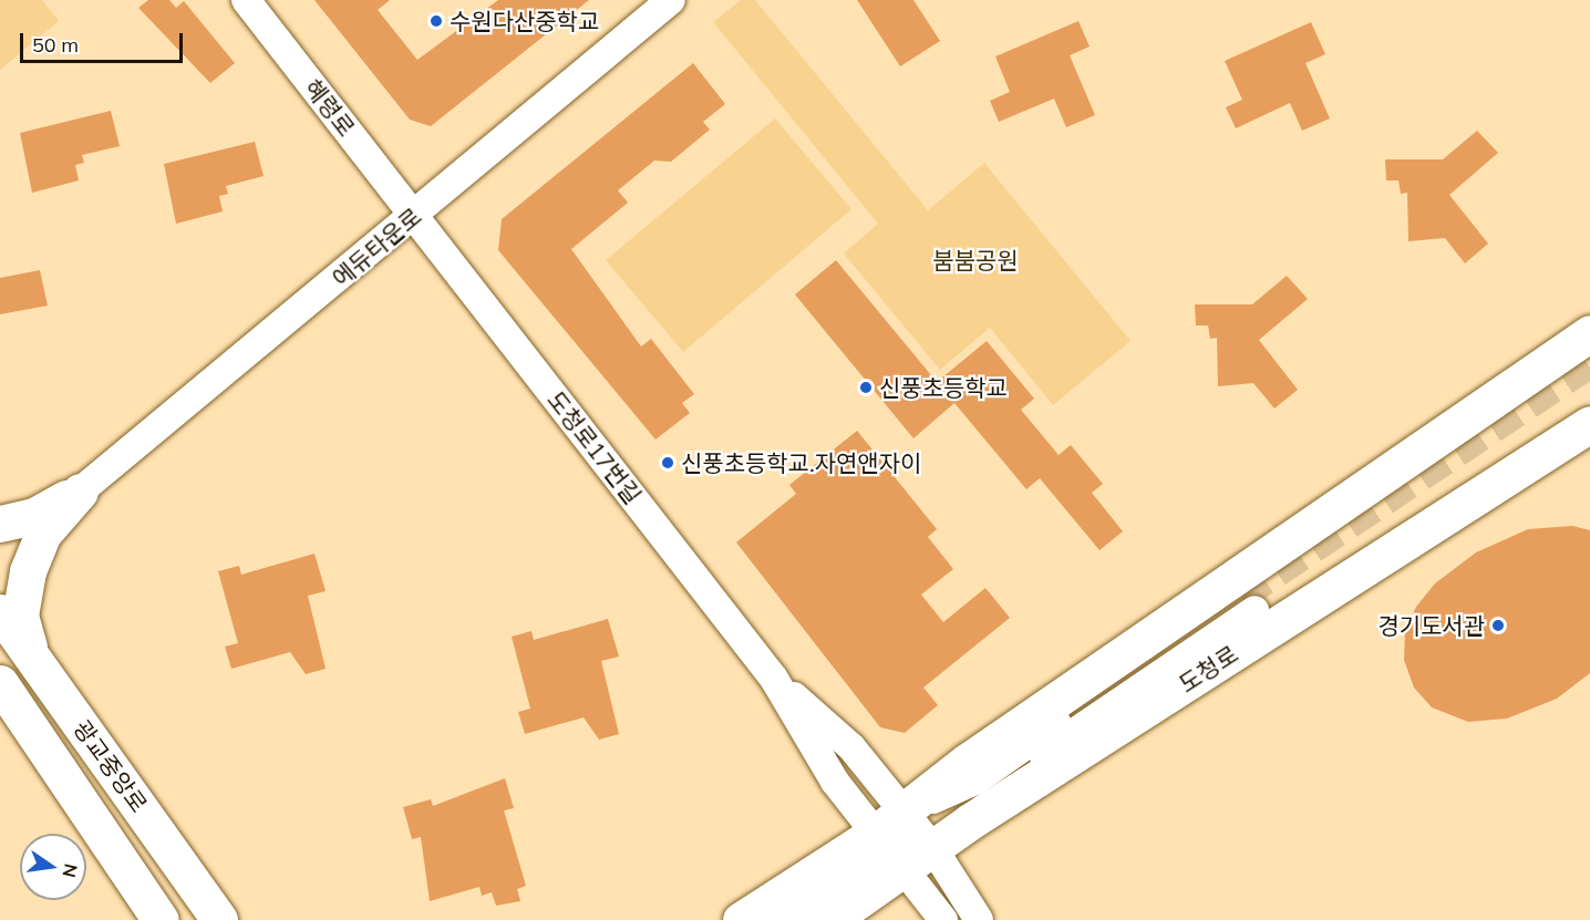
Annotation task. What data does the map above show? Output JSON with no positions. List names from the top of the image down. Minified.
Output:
{"streets":{"main road":["도청로","광교중앙로"],"street":["혜령로","에듀타운로","도청로17번길"]},"crossings":[["혜령로","에듀타운로"],["혜령로","도청로17번길"],["에듀타운로","도청로17번길"],["도청로17번길","도청로"]],"parks":["붐붐공원"],"places":["수원다산중학교","신풍초등학교","신풍초등학교.자연앤자이","경기도서관"],"scale_bar":"50 m","north":"right"}
